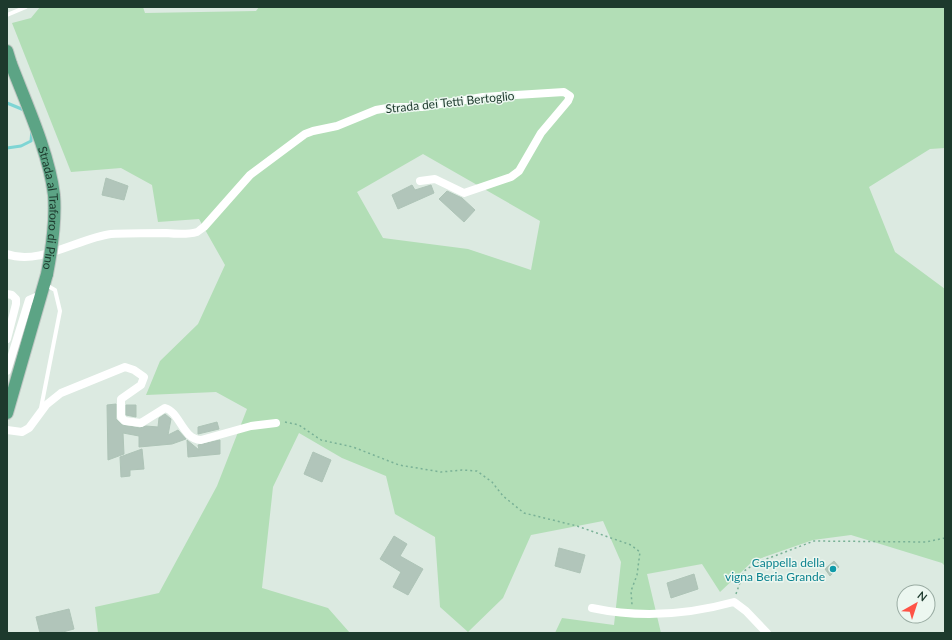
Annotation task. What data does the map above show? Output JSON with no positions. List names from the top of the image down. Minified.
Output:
{"streets":{"main road":["Strada al Traforo di Pino"],"street":["Strada dei Tetti Bertoglio"]},"places":["Cappella della vigna Beria Grande"],"north":"top right"}
